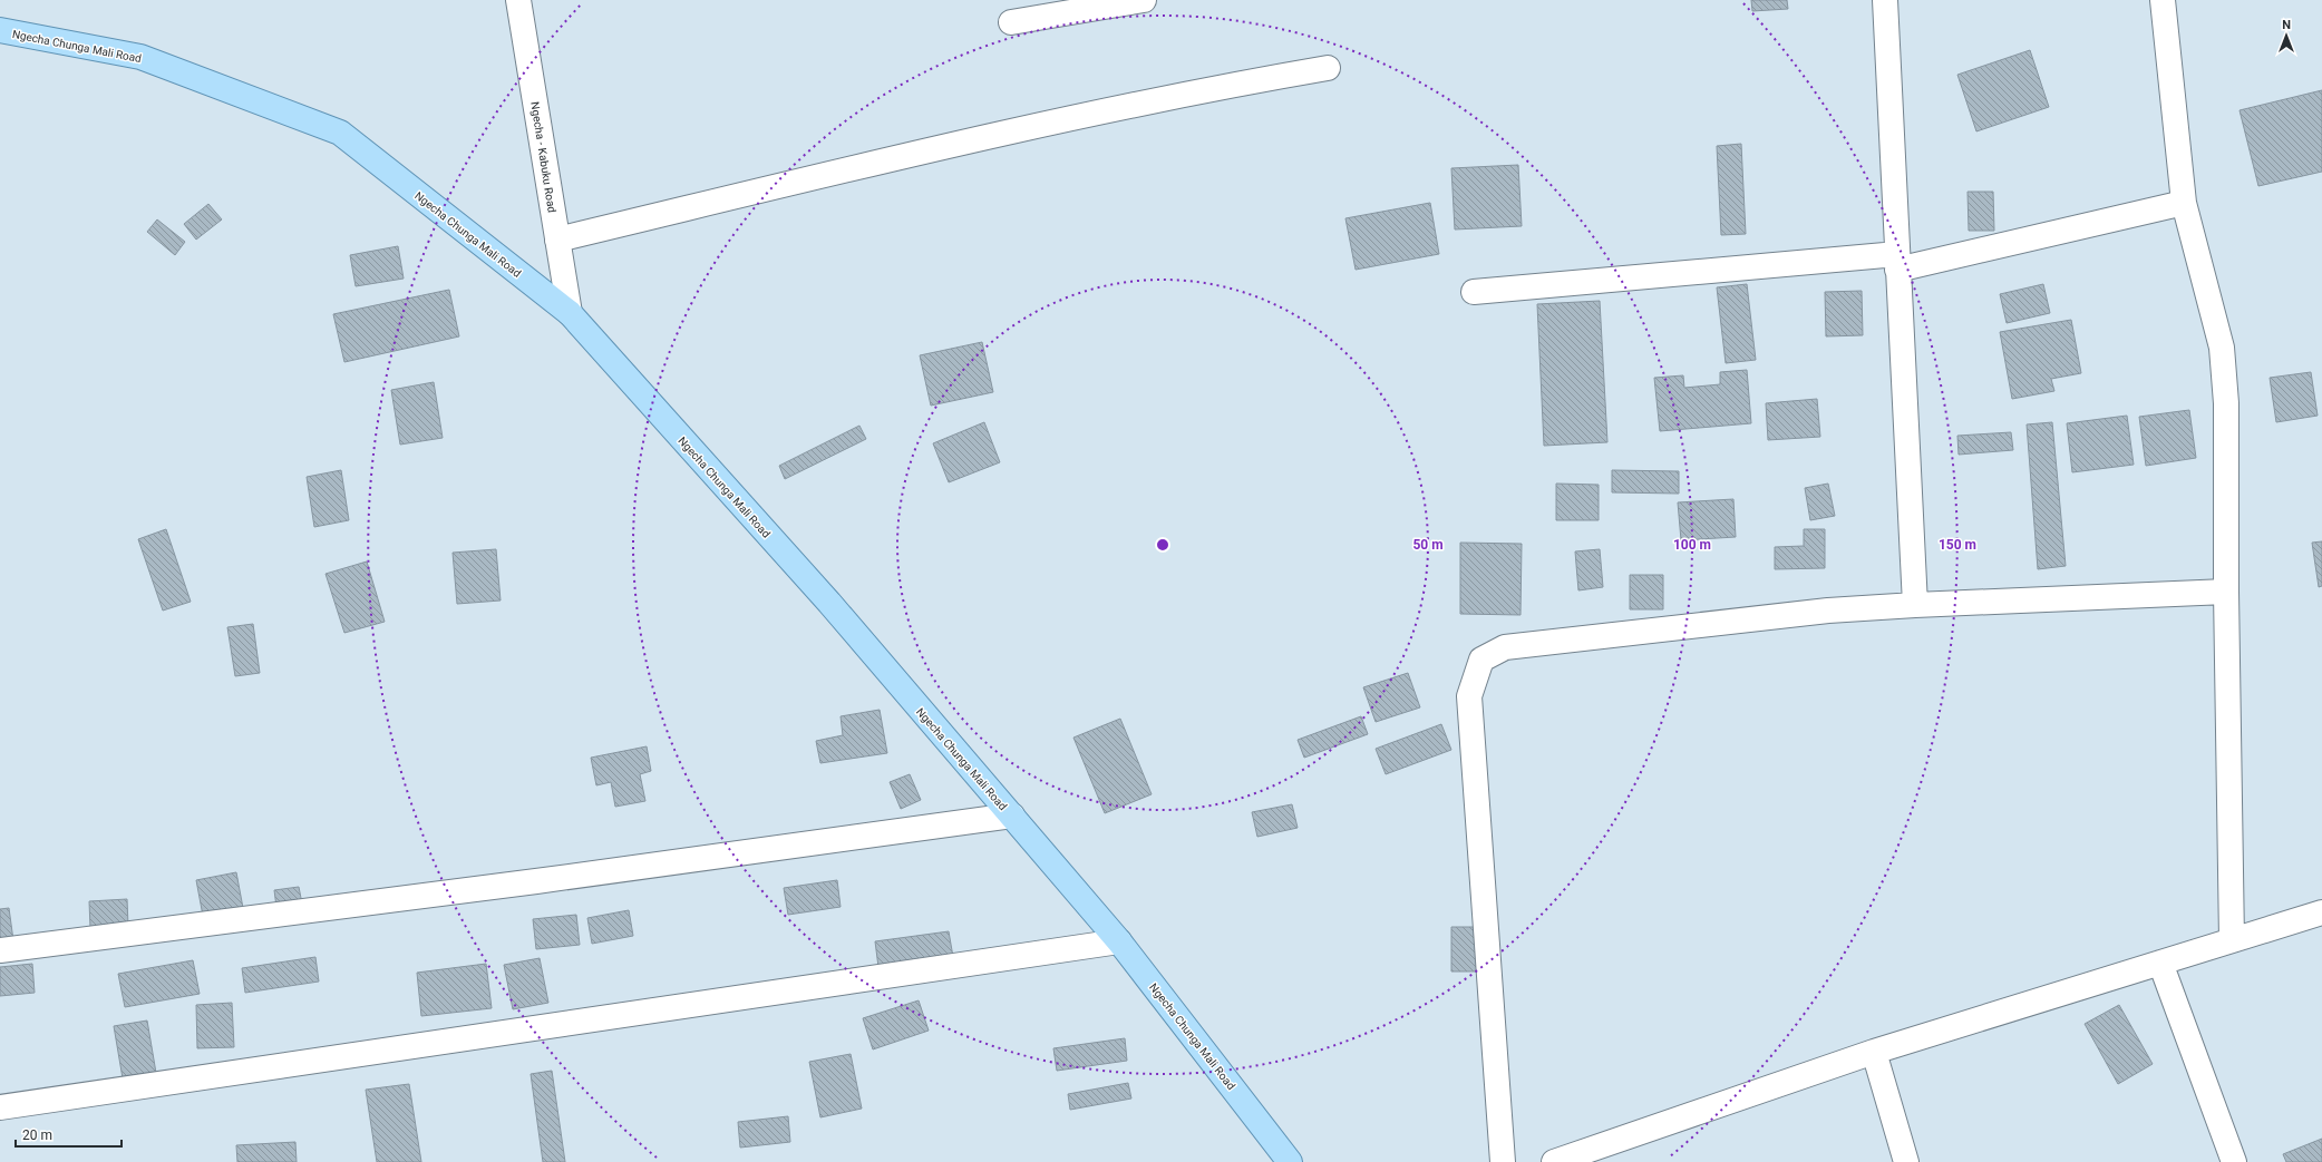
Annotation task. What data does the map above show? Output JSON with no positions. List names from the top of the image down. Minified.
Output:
{"streets":{"main road":["Ngecha Chunga Mali Road"],"street":["Ngecha - Kabuku Road"]},"crossings":[["Ngecha Chunga Mali Road","Ngecha - Kabuku Road"]],"scale_bar":"20 m","north":"top","rings":["50 m","100 m","150 m"]}
